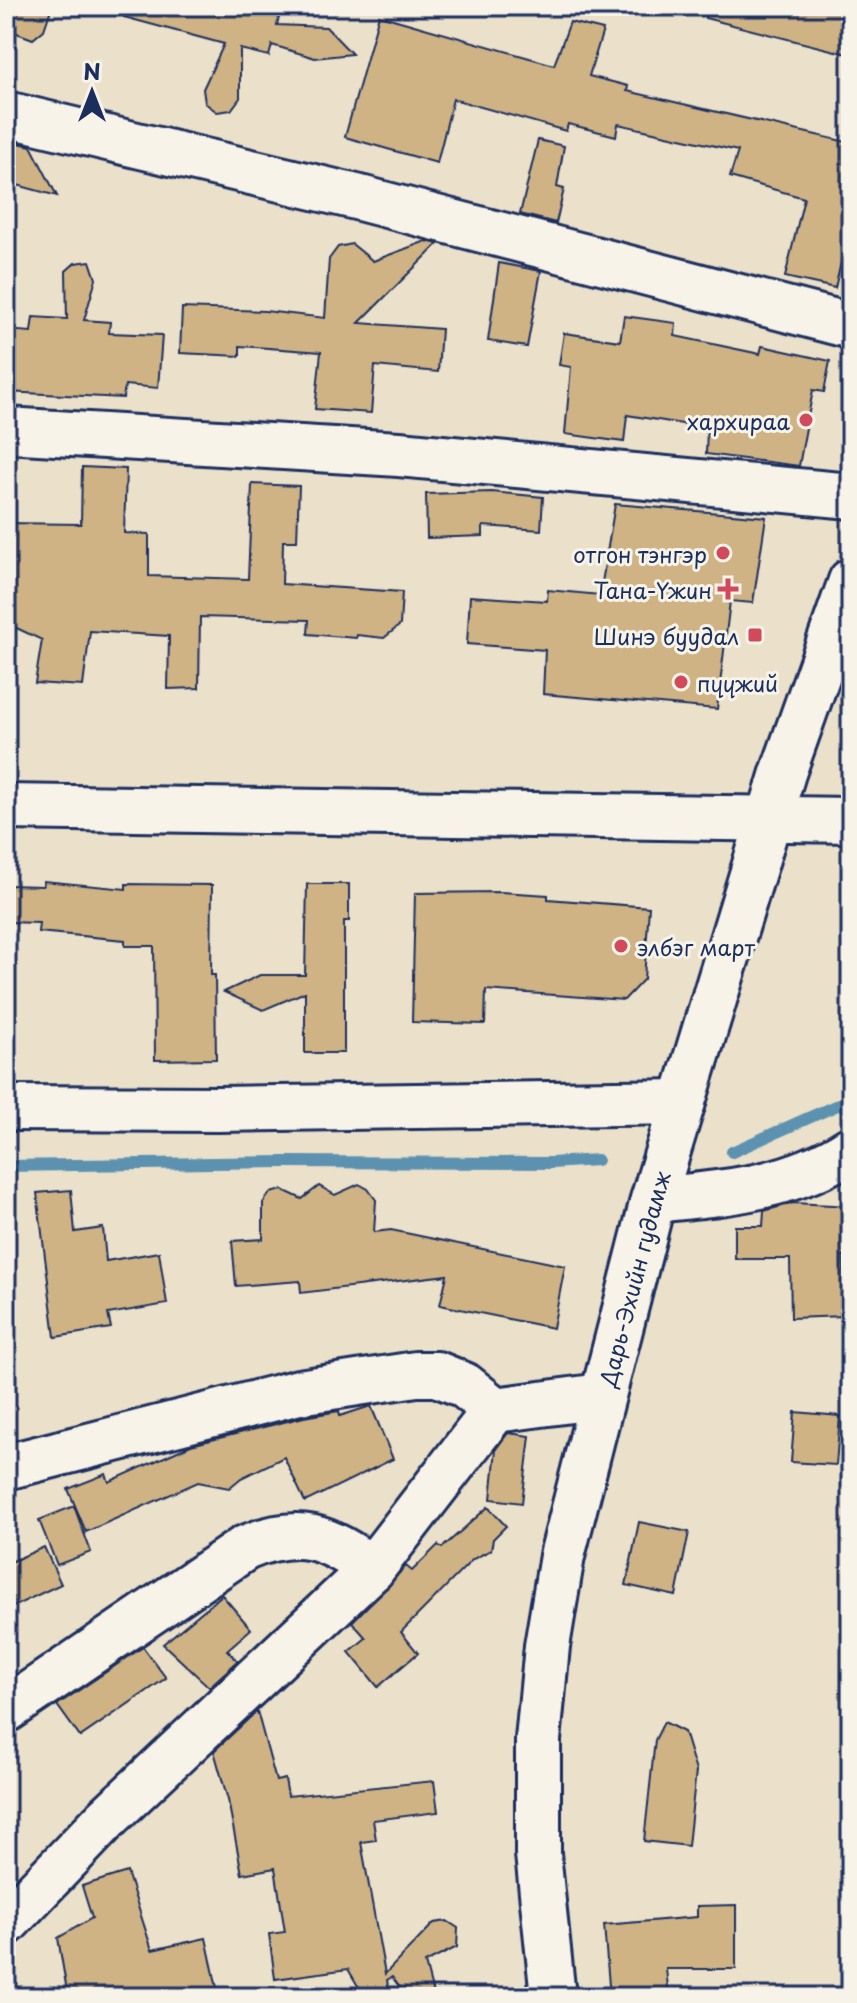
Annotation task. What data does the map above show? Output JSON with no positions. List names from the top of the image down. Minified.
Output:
{"streets":{"street":["Дарь-Эхийн гудамж"]},"places":{"other":["хархираа","отгон тэнгэр","пүүжий","элбэг март"],"health":["Тана-Үжин"],"transit":["Шинэ буудал"]},"north":"top"}
